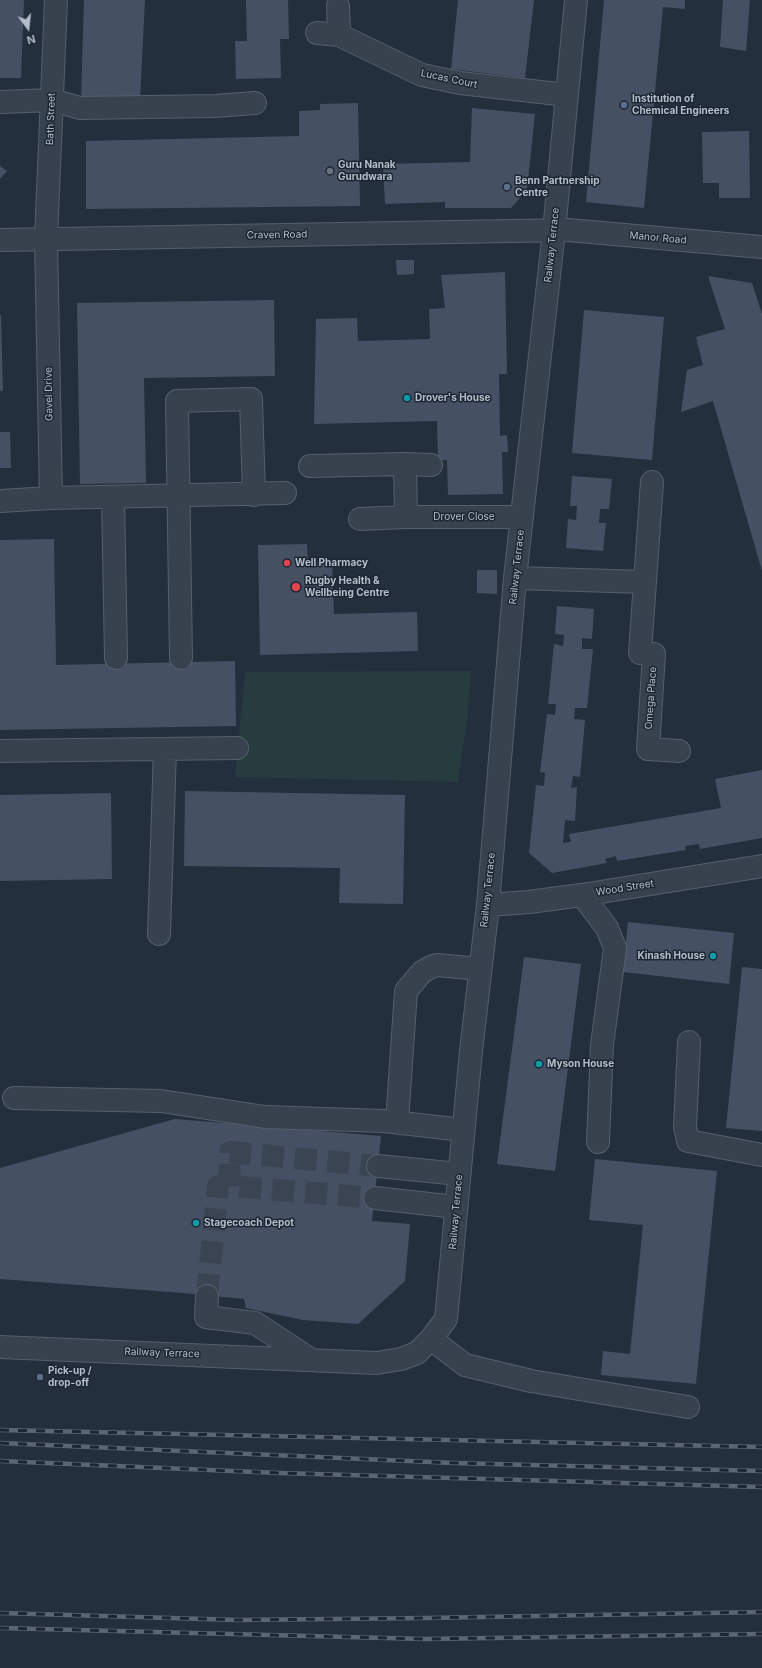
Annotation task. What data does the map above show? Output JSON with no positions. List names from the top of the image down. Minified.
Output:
{"streets":{"street":["Lucas Court","Bath Street","Craven Road","Manor Road","Railway Terrace","Gavel Drive","Drover Close","Omega Place","Wood Street"]},"crossings":[["Lucas Court","Railway Terrace"],["Bath Street","Craven Road"],["Bath Street","Gavel Drive"],["Craven Road","Manor Road"],["Craven Road","Railway Terrace"],["Craven Road","Gavel Drive"],["Manor Road","Railway Terrace"],["Railway Terrace","Drover Close"],["Railway Terrace","Wood Street"]],"places":["Institution of Chemical Engineers","Guru Nanak Gurudwara","Benn Partnership Centre","Drover's House","Well Pharmacy","Rugby Health & Wellbeing Centre","Kinash House","Myson House","Stagecoach Depot","Pick-up / drop-off"],"north":"bottom"}
